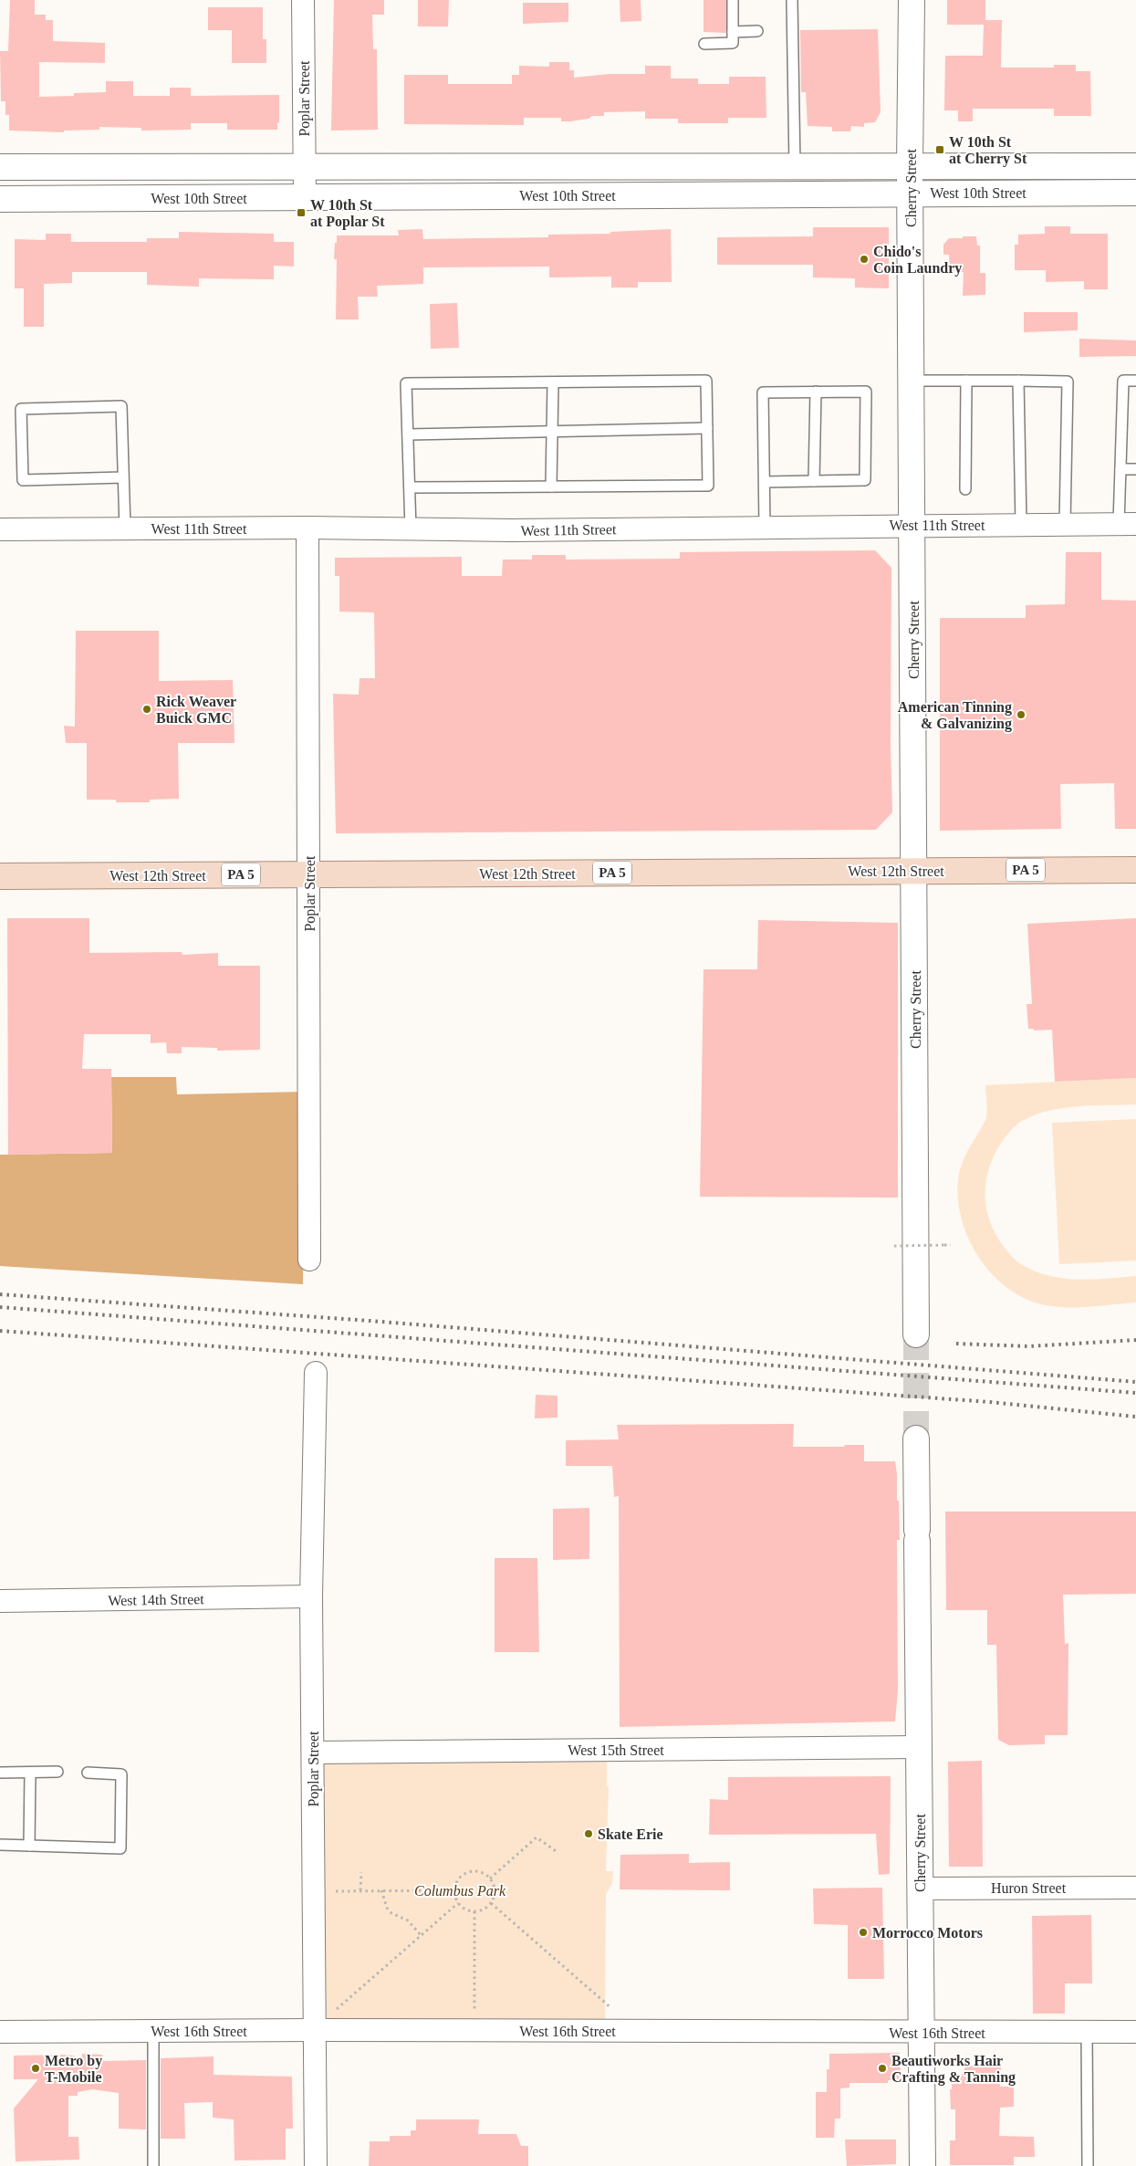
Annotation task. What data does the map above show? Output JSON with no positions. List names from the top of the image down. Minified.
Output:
{"streets":{"main road":["PA 5","West 12th Street"],"street":["Poplar Street","Cherry Street","West 10th Street","West 11th Street","West 14th Street","West 15th Street","Huron Street","West 16th Street"]},"crossings":[["Poplar Street","West 10th Street"],["Poplar Street","West 11th Street"],["Poplar Street","West 12th Street"],["Poplar Street","West 14th Street"],["Poplar Street","West 15th Street"],["Poplar Street","West 16th Street"],["Cherry Street","West 10th Street"],["Cherry Street","West 11th Street"],["Cherry Street","West 12th Street"],["Cherry Street","West 15th Street"],["Cherry Street","Huron Street"],["Cherry Street","West 16th Street"]],"parks":["Columbus Park"],"places":{"transit":["W 10th St at Cherry St","W 10th St at Poplar St"],"other":["Chido's Coin Laundry","Rick Weaver Buick GMC","American Tinning & Galvanizing","Skate Erie","Morrocco Motors","Metro by T-Mobile","Beautiworks Hair Crafting & Tanning"]}}
